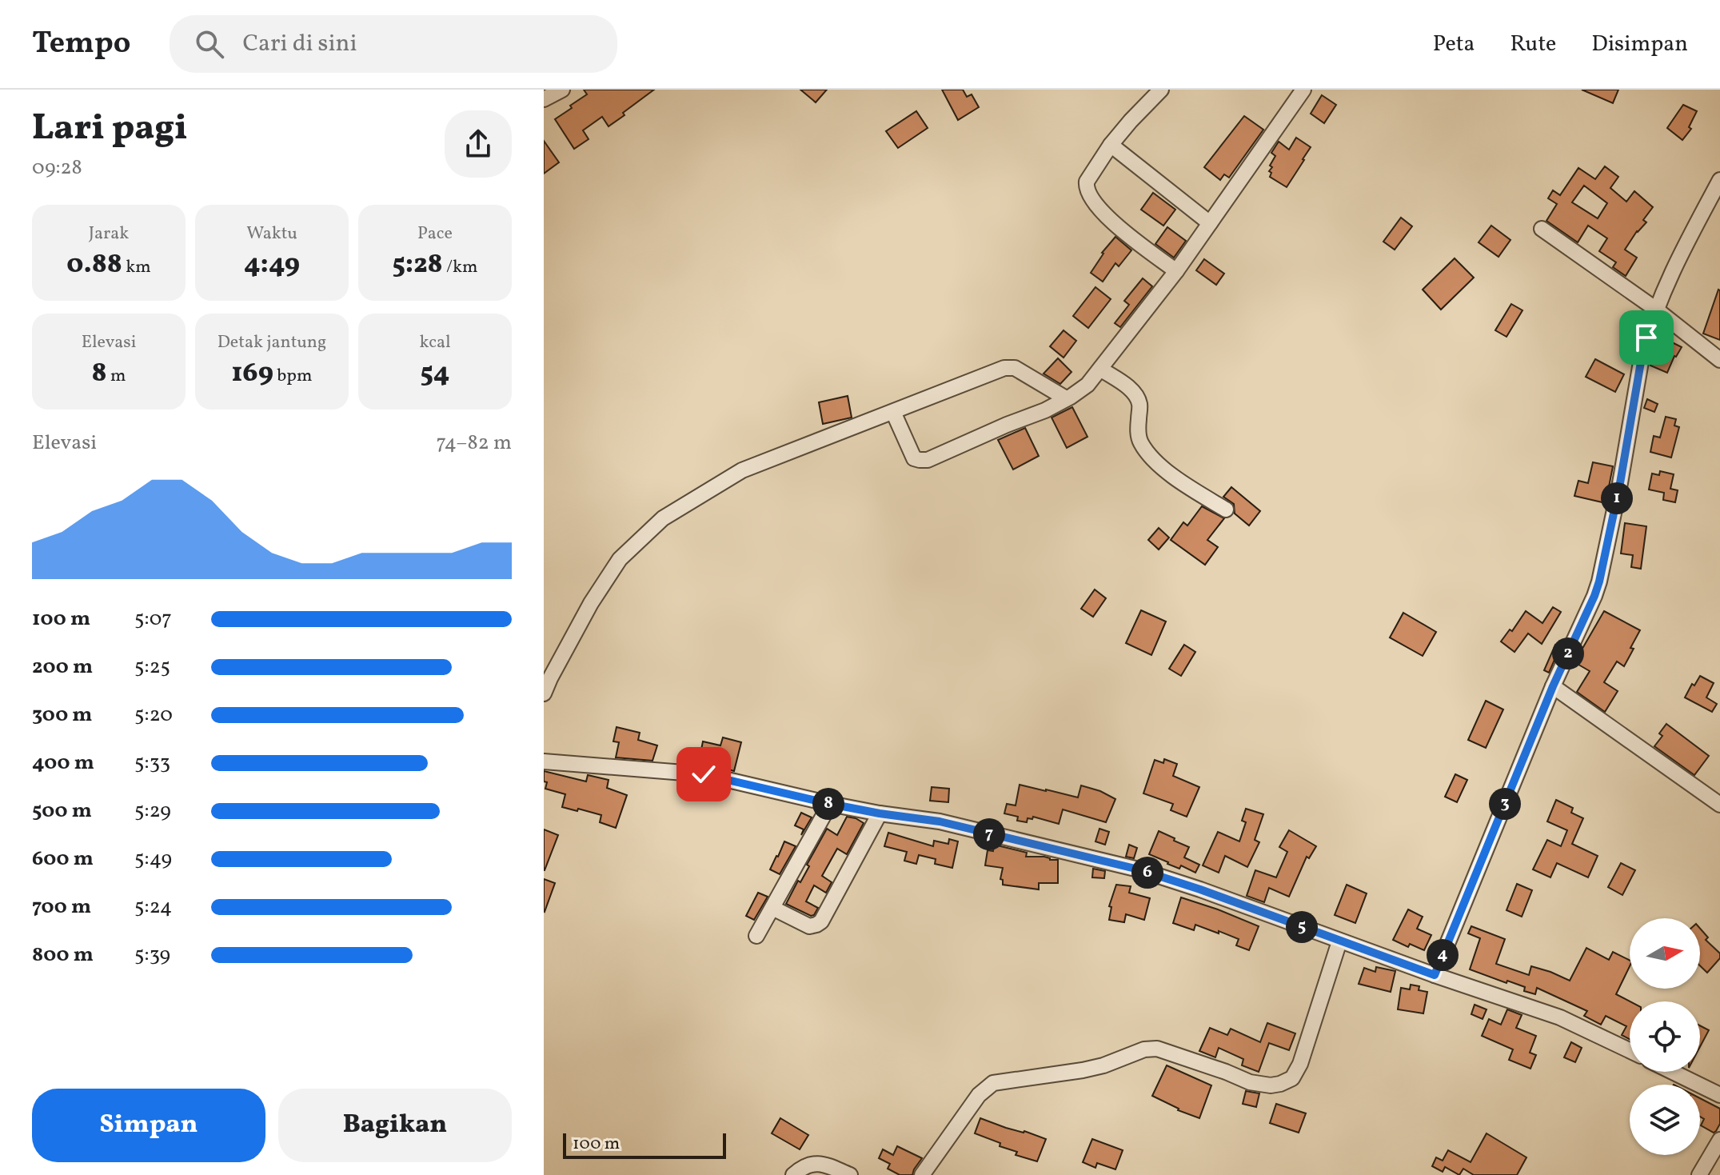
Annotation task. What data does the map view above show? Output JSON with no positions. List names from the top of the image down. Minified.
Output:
{"scale_bar":"100 m","north":"right","page":{"header":"Tempo","search":"Cari di sini","nav":["Peta","Rute","Disimpan"],"heading":["Lari pagi","09:28"],"stats":[["Jarak","0.88 km"],["Waktu","4:49"],["Pace","5:28 /km"],["Elevasi","8 m"],["Detak jantung","169 bpm"],["kcal","54"]],"chart":["Elevasi","74–82 m"],"pins":["1","2","3","8","7","6","5","4"],"list":[{"name":"100 m","note":"5:07"},{"name":"200 m","note":"5:25"},{"name":"300 m","note":"5:20"},{"name":"400 m","note":"5:33"},{"name":"500 m","note":"5:29"},{"name":"600 m","note":"5:49"},{"name":"700 m","note":"5:24"},{"name":"800 m","note":"5:39"}],"buttons":["Simpan","Bagikan"],"scale":"100 m"}}
